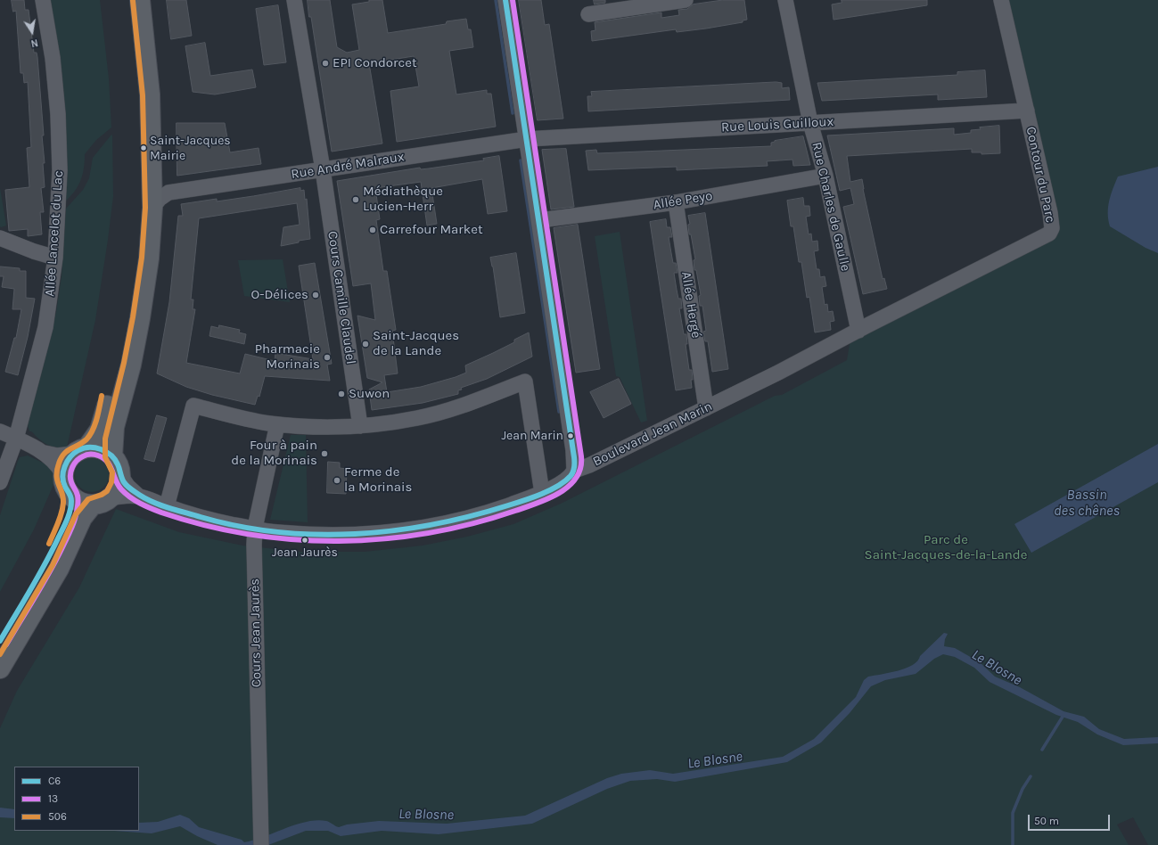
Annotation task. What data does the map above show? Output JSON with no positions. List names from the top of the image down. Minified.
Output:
{"streets":{"street":["Rue Louis Guilloux","Rue André Malraux","Contour du Parc","Allée Peyo","Rue Charles de Gaulle","Allée Lancelot du Lac","Cours Camille Claudel","Allée Hergé","Boulevard Jean Marin","Cours Jean Jaurès"]},"crossings":[["Rue Louis Guilloux","Rue André Malraux"],["Rue Louis Guilloux","Contour du Parc"],["Rue Louis Guilloux","Rue Charles de Gaulle"],["Rue André Malraux","Cours Camille Claudel"],["Contour du Parc","Rue Charles de Gaulle"],["Contour du Parc","Boulevard Jean Marin"],["Allée Peyo","Rue Charles de Gaulle"],["Allée Peyo","Allée Hergé"],["Rue Charles de Gaulle","Boulevard Jean Marin"],["Allée Hergé","Boulevard Jean Marin"],["Boulevard Jean Marin","Cours Jean Jaurès"]],"water":["Bassin des chênes","Le Blosne"],"parks":["Parc de Saint-Jacques-de-la-Lande"],"places":["EPI Condorcet","Saint-Jacques Mairie","Médiathèque Lucien-Herr","Carrefour Market","O-Délices","Saint-Jacques de la Lande","Pharmacie Morinais","Suwon","Jean Marin","Four à pain de la Morinais","Ferme de la Morinais","Jean Jaurès"],"lines":["transit line C6","transit line 13","transit line 506"],"legend":["C6","13","506"],"scale_bar":"50 m","north":"bottom"}
